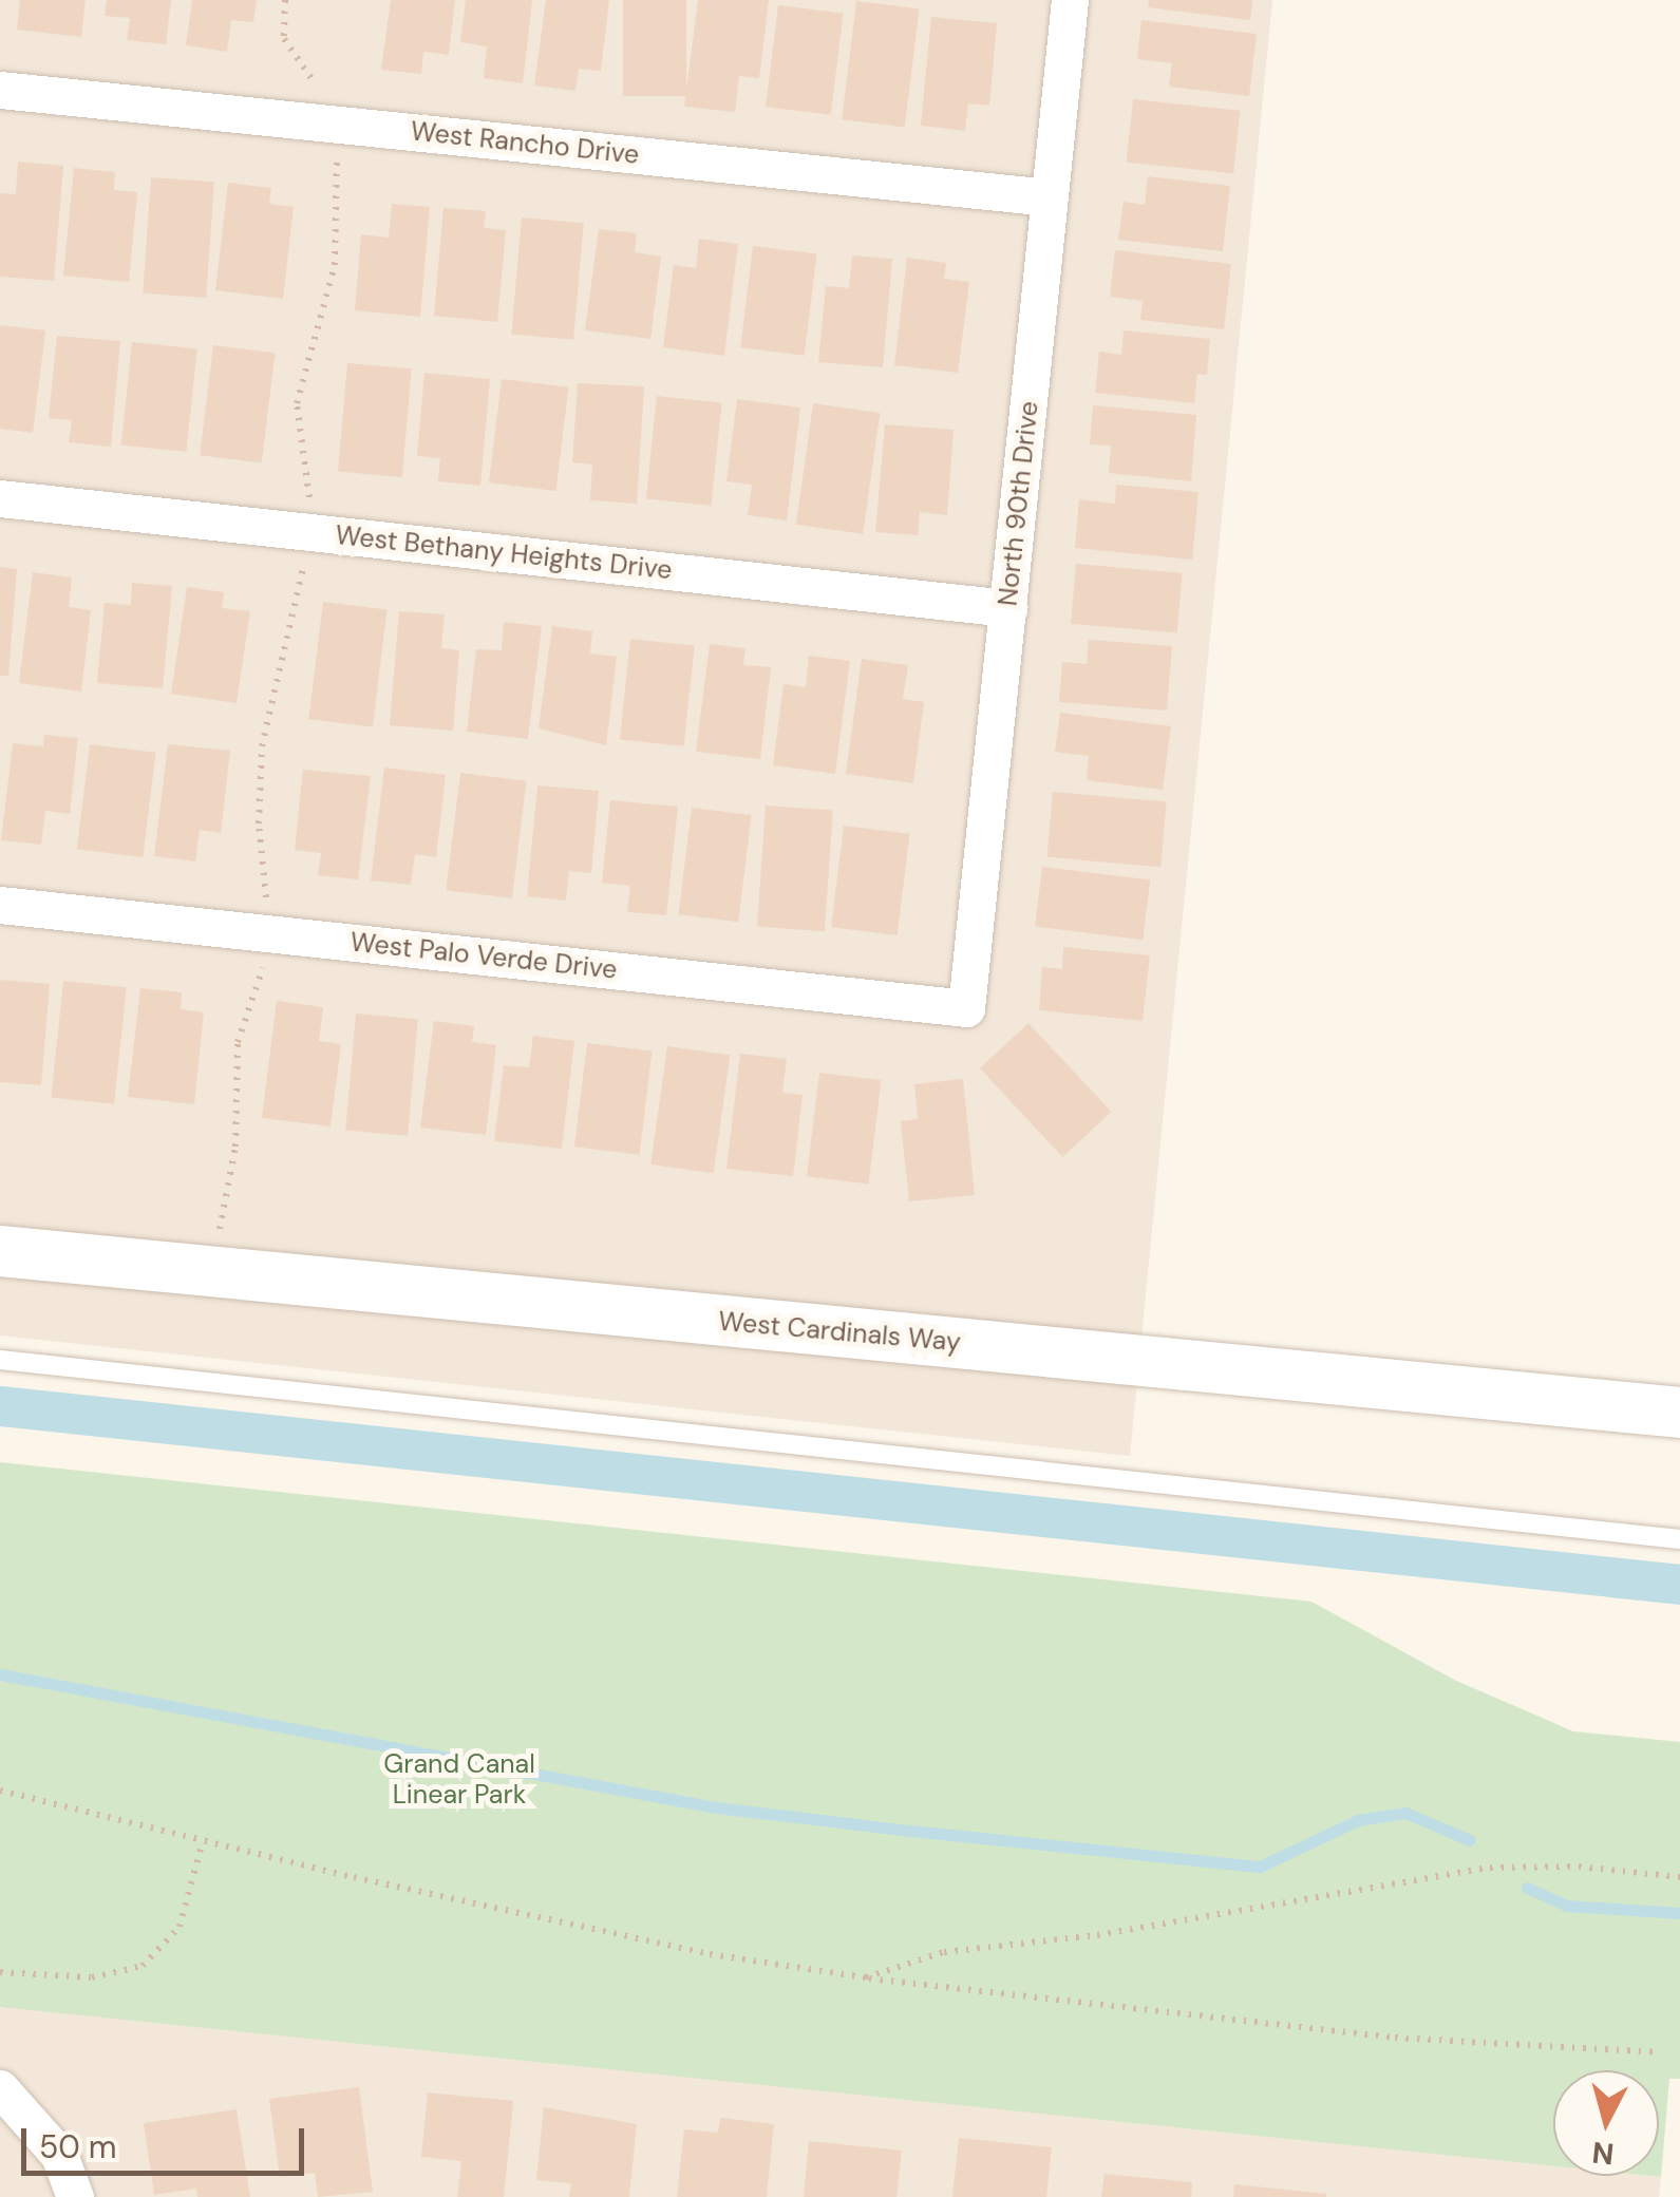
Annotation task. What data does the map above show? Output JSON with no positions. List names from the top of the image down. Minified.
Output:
{"streets":{"main road":["West Cardinals Way"],"street":["West Rancho Drive","North 90th Drive","West Bethany Heights Drive","West Palo Verde Drive"]},"crossings":[["West Rancho Drive","North 90th Drive"],["North 90th Drive","West Bethany Heights Drive"],["North 90th Drive","West Palo Verde Drive"]],"parks":["Grand Canal Linear Park"],"scale_bar":"50 m","north":"bottom"}
